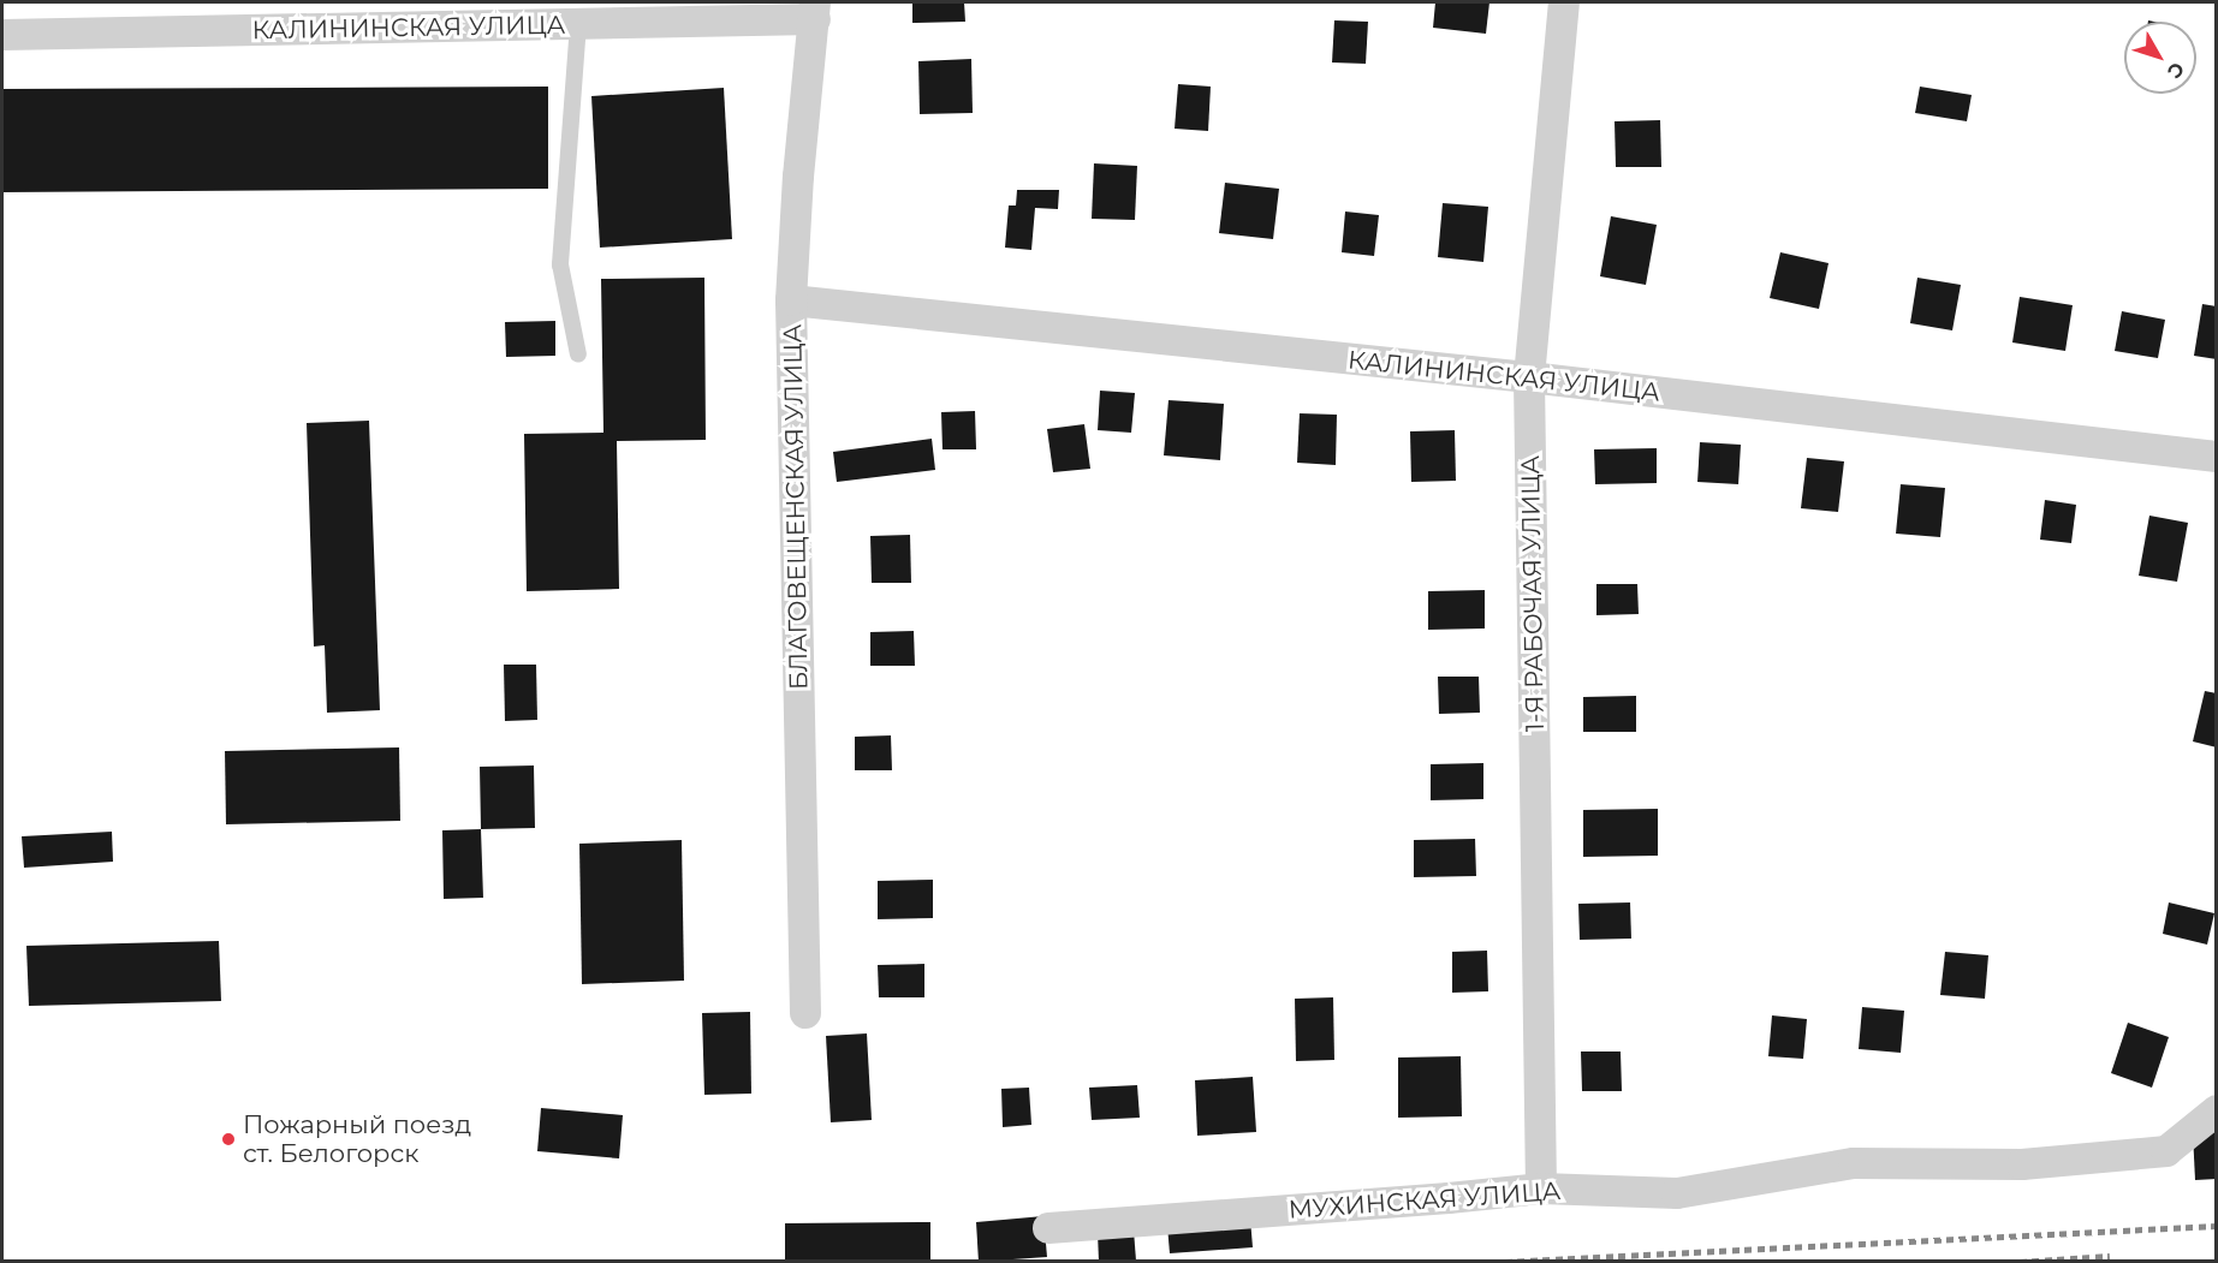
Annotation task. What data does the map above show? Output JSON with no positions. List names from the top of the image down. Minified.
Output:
{"streets":{"street":["КАЛИНИНСКАЯ УЛИЦА","БЛАГОВЕЩЕНСКАЯ УЛИЦА","1-Я РАБОЧАЯ УЛИЦА","МУХИНСКАЯ УЛИЦА"]},"crossings":[["КАЛИНИНСКАЯ УЛИЦА","БЛАГОВЕЩЕНСКАЯ УЛИЦА"],["КАЛИНИНСКАЯ УЛИЦА","1-Я РАБОЧАЯ УЛИЦА"],["1-Я РАБОЧАЯ УЛИЦА","МУХИНСКАЯ УЛИЦА"]],"places":["Пожарный поезд ст. Белогорск"],"north":"bottom right"}
